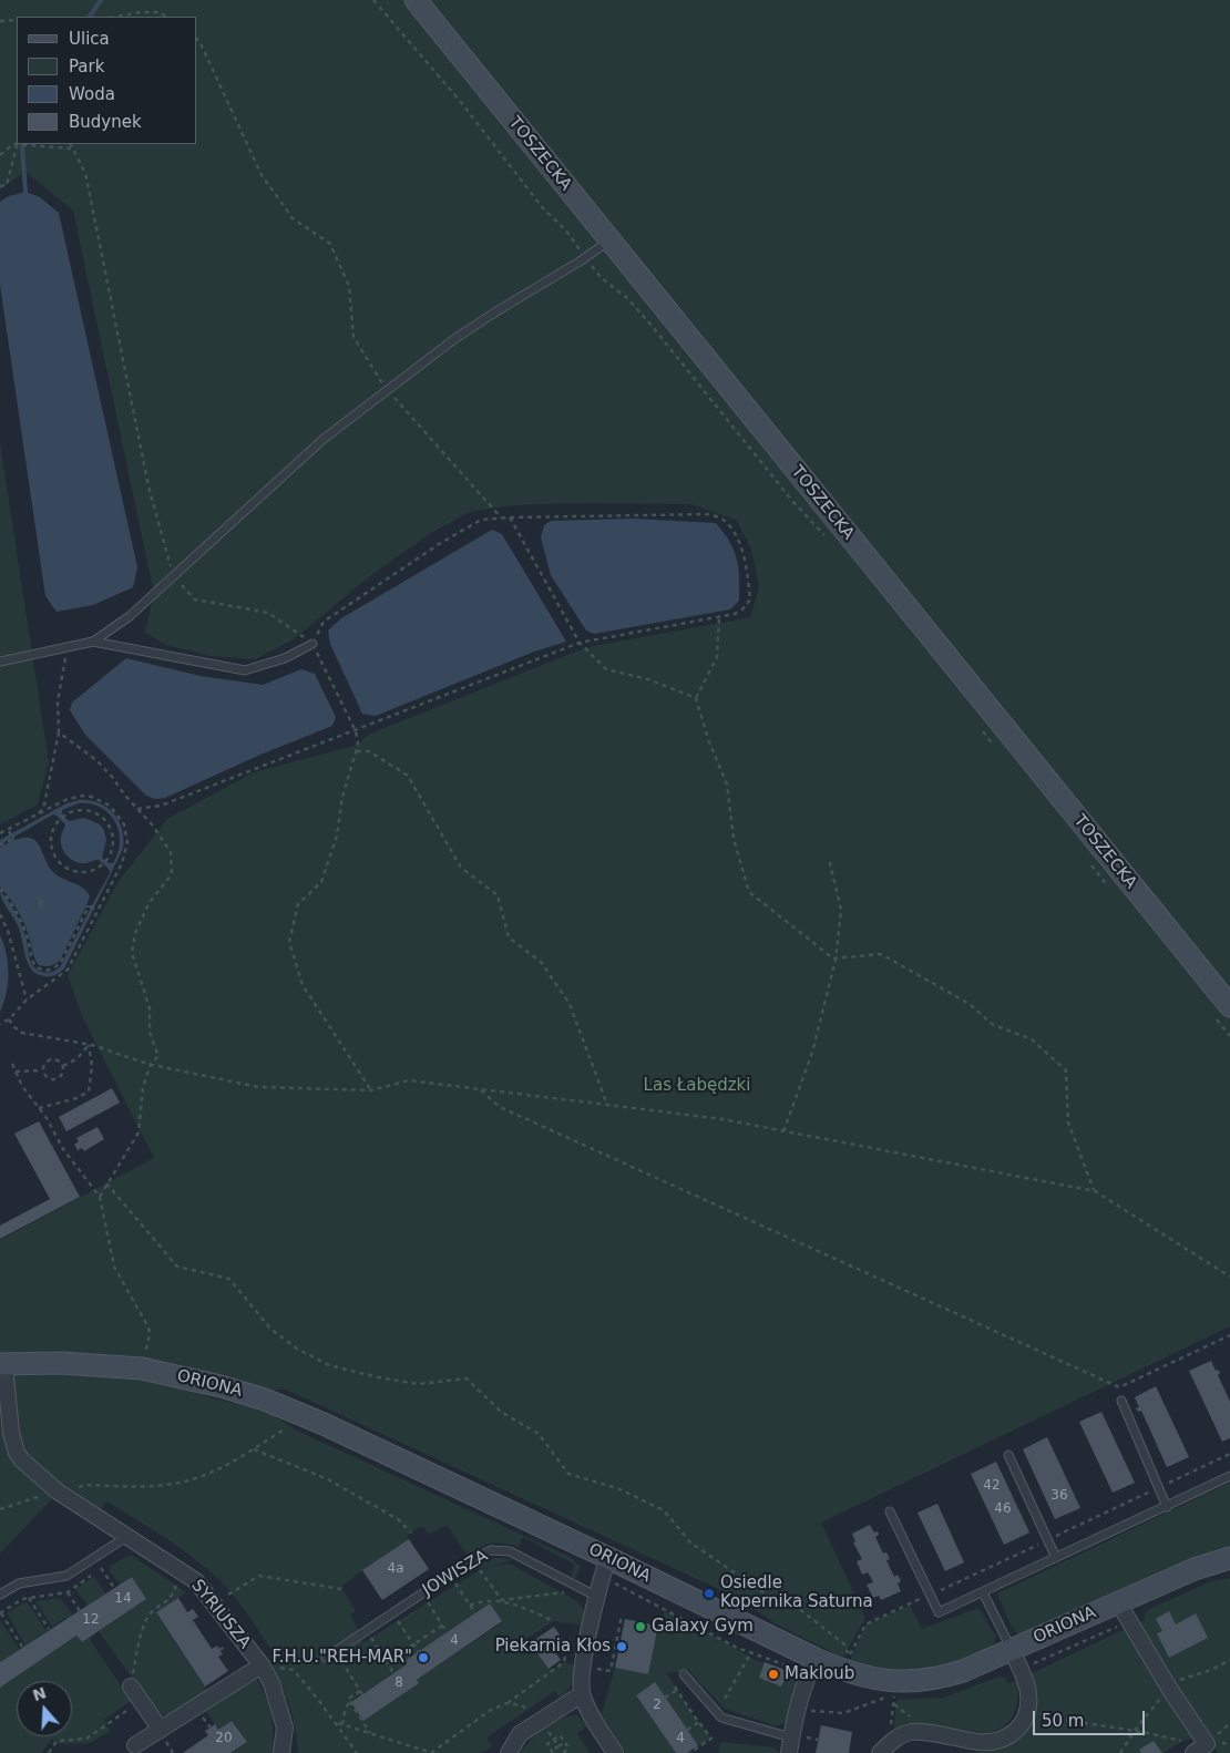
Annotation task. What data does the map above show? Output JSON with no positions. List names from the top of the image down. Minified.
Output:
{"streets":{"street":["TOSZECKA","ORIONA","SYRIUSZA"],"lane":["JOWISZA"]},"crossings":[["ORIONA","SYRIUSZA"]],"parks":["Las Łabędzki"],"places":["Osiedle Kopernika Saturna","Galaxy Gym","Piekarnia Kłos","F.H.U.\"REH-MAR\"","Makloub"],"house_numbers":["42","36","46","4a","14","12","4","8","2","20","4"],"legend":["Ulica","Park","Woda","Budynek"],"scale_bar":"50 m","north":"top"}
